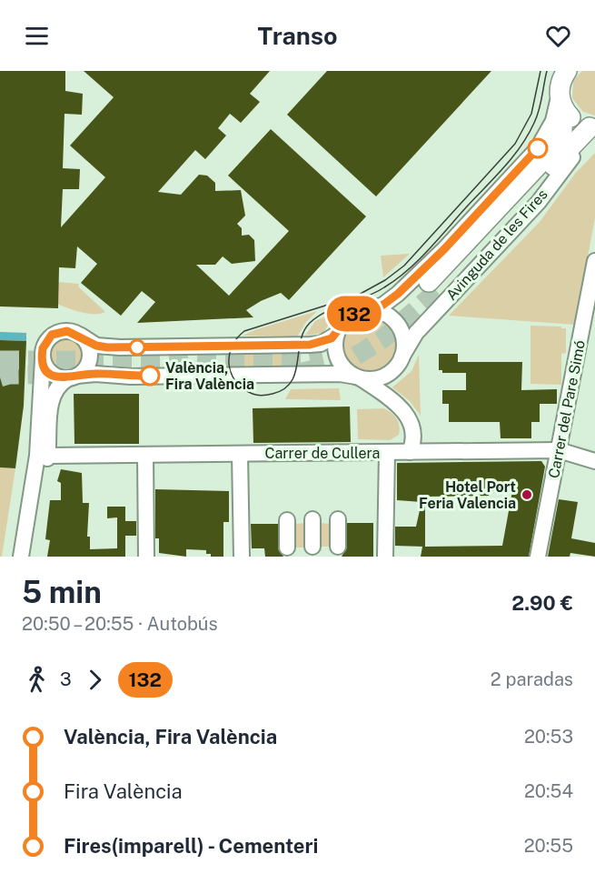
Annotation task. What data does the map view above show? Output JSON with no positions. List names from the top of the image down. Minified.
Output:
{"streets":{"main road":["Avinguda de les Fires"],"street":["Carrer del Pare Simó","Carrer de Cullera"]},"crossings":[["Carrer del Pare Simó","Carrer de Cullera"]],"places":["València, Fira València","Hotel Port Feria Valencia"],"lines":["bus line 132"],"page":{"header":"Transo","on_map":"132","heading":["5 min","20:50 – 20:55 · Autobús","2.90 €"],"legs":["3","132","2 paradas"],"list":[{"name":"València, Fira València","value":"20:53"},{"name":"Fira València","value":"20:54"},{"name":"Fires(imparell) - Cementeri","value":"20:55"}]}}
